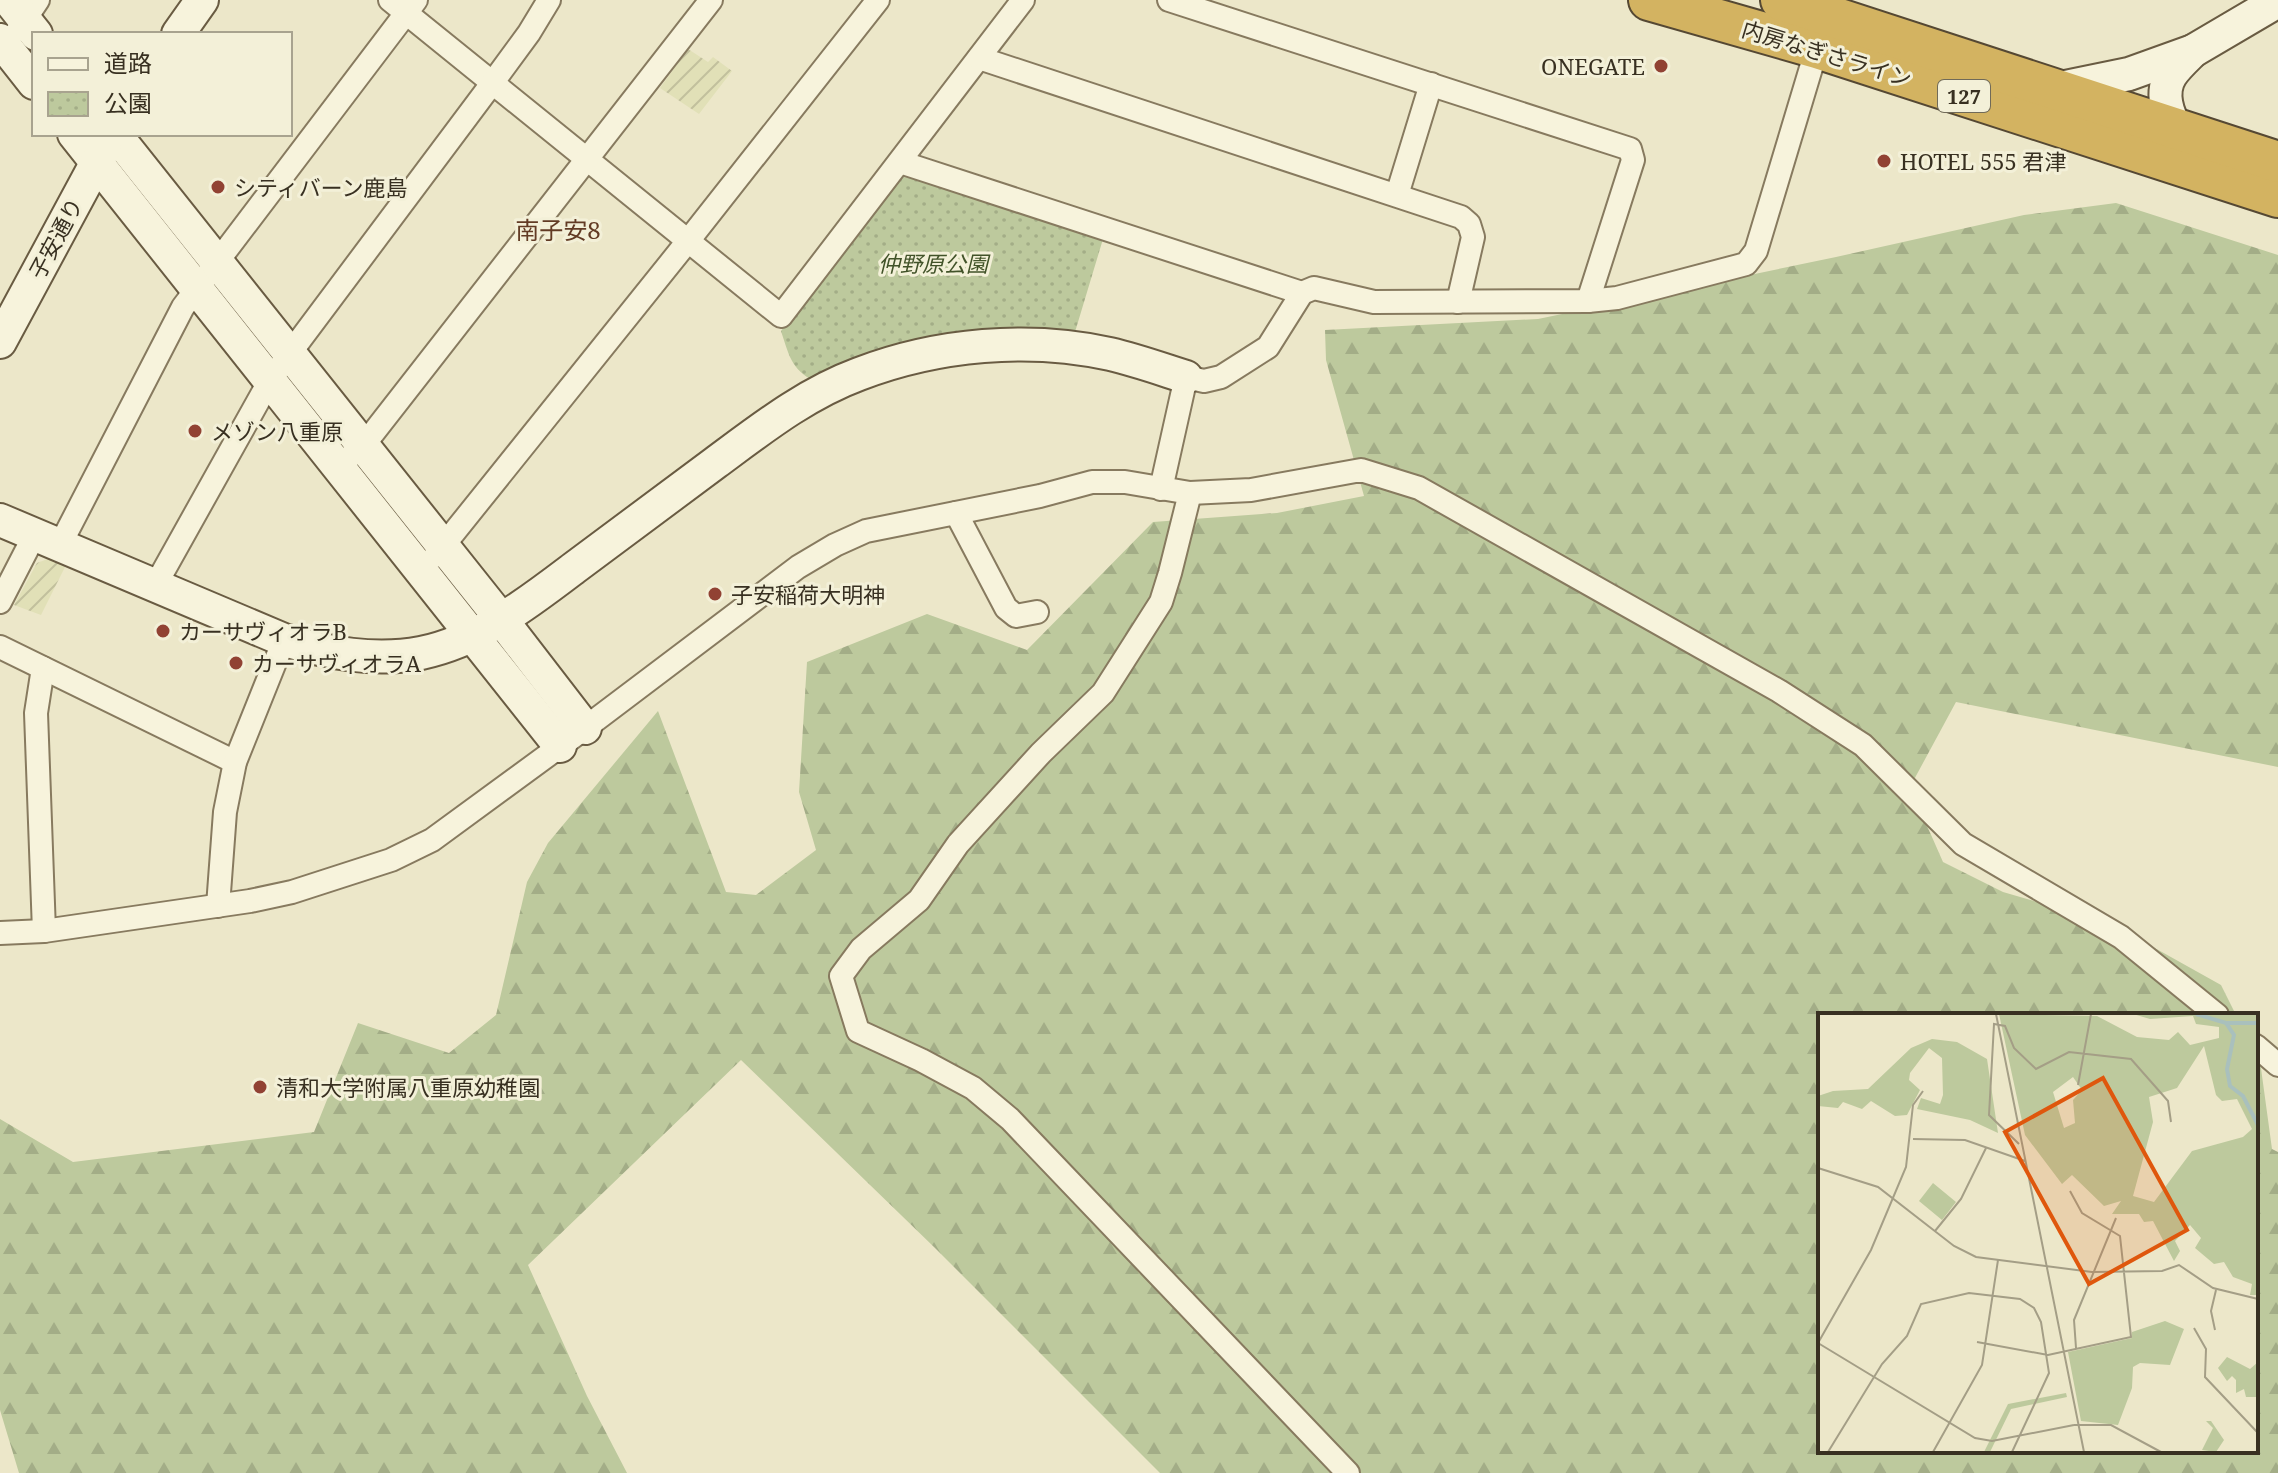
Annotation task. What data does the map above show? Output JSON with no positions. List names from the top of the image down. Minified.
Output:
{"streets":{"highway":["内房なぎさライン","127"],"street":["子安通り"]},"districts":["南子安8"],"parks":["仲野原公園"],"places":["ONEGATE","HOTEL 555 君津","シティバーン鹿島","メゾン八重原","子安稲荷大明神","カーサヴィオラB","カーサヴィオラA","清和大学附属八重原幼稚園"],"legend":["道路","公園"]}
